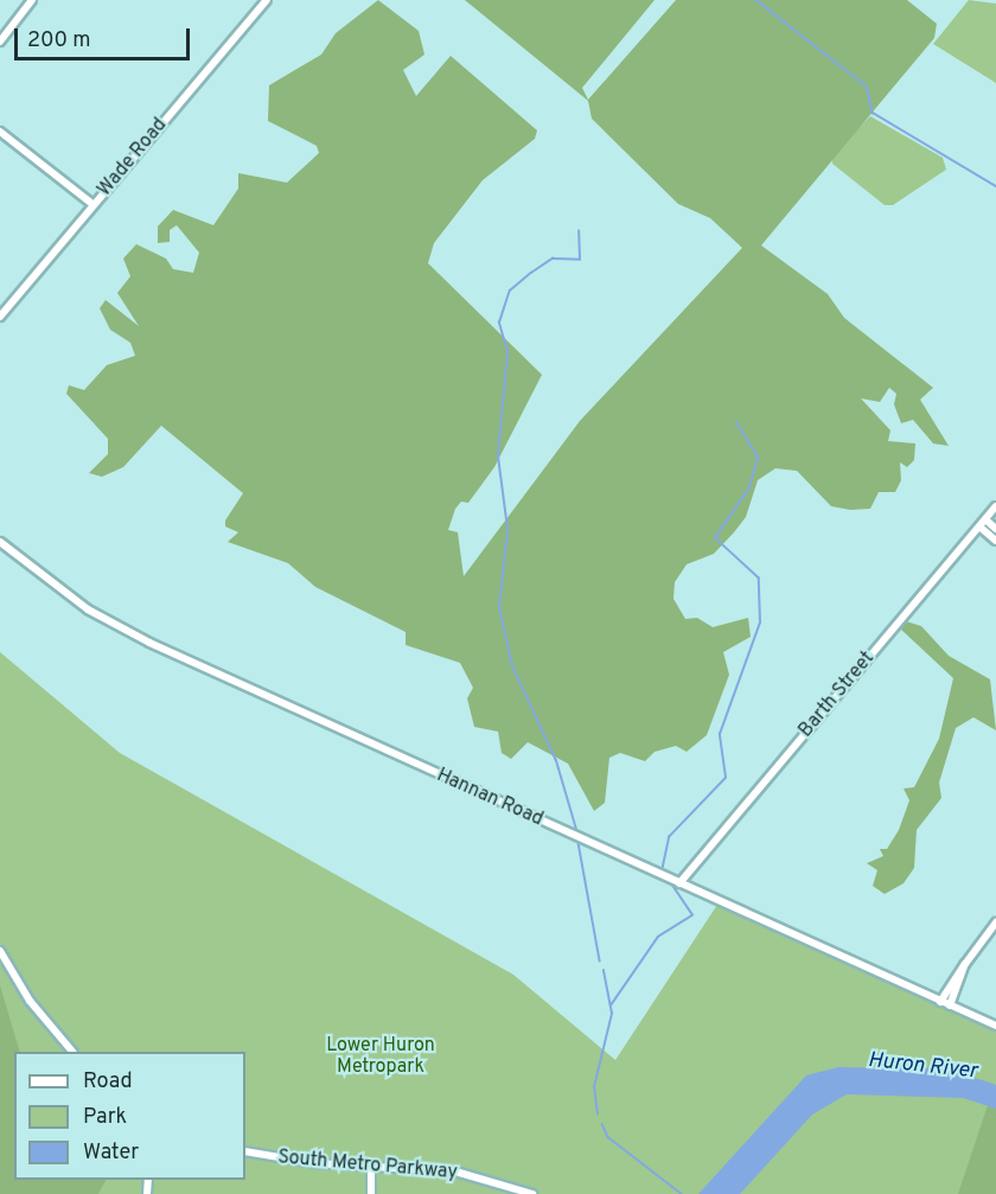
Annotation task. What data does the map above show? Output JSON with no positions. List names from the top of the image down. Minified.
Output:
{"streets":{"street":["Wade Road","Barth Street","Hannan Road","South Metro Parkway"]},"crossings":[["Barth Street","Hannan Road"]],"water":["Huron River"],"parks":["Lower Huron Metropark"],"legend":["Road","Park","Water"],"scale_bar":"200 m"}
